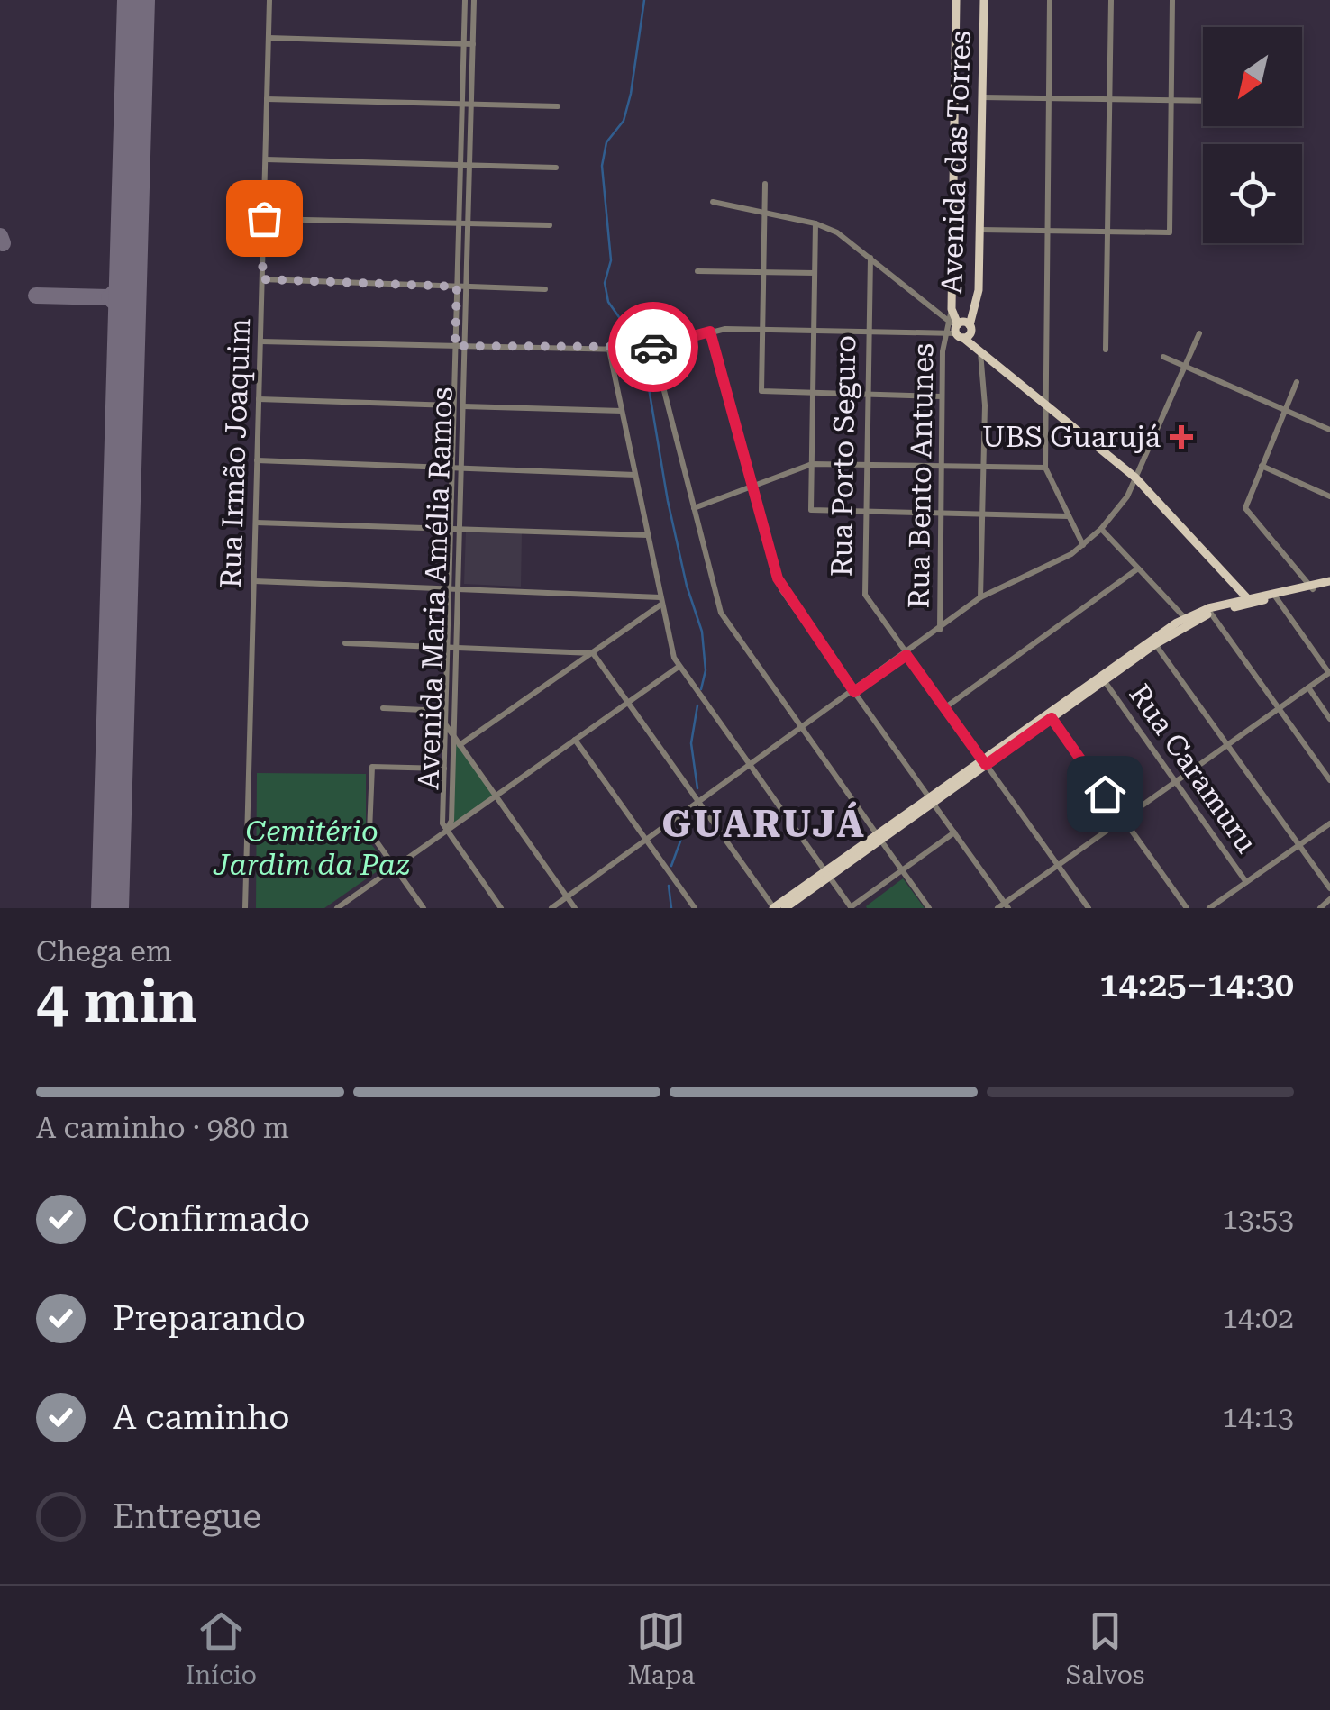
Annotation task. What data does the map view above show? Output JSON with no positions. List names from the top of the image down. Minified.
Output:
{"streets":{"main road":["Avenida das Torres"],"street":["Rua Irmão Joaquim","Rua Porto Seguro","Rua Bento Antunes","Avenida Maria Amélia Ramos","Rua Caramuru"]},"crossings":[["Avenida das Torres","Rua Bento Antunes"]],"districts":["GUARUJÁ"],"parks":["Cemitério Jardim da Paz"],"places":{"health":["UBS Guarujá"]},"north":"bottom left","page":{"heading":["4 min","Chega em","14:25–14:30"],"bar":"A caminho · 980 m","list":[["Confirmado","13:53"],["Preparando","14:02"],["A caminho","14:13"],"Entregue"],"tabs":["Início","Mapa","Salvos"]}}
